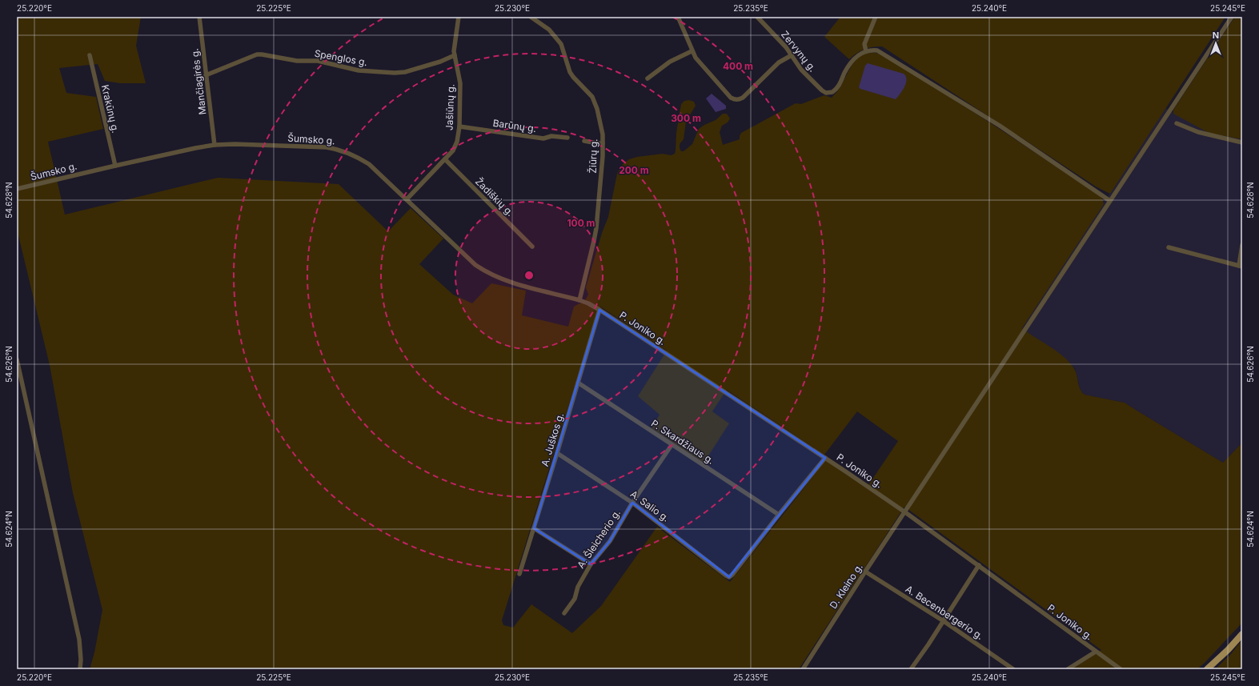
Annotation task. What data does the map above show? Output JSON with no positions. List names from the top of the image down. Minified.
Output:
{"streets":{"street":["Zervynų g.","Spenglos g.","Mančiagirės g.","Jašiūnų g.","Krakūnų g.","Barūnų g.","Šumsko g.","Žiūrų g.","Žadiškių g.","P. Joniko g.","A. Juškos g.","P. Skardžiaus g.","A. Salio g.","A. Šleicherio g.","D. Kleino g.","A. Becenbergerio g."]},"crossings":[["Spenglos g.","Mančiagirės g."],["Spenglos g.","Jašiūnų g."],["Mančiagirės g.","Šumsko g."],["Jašiūnų g.","Barūnų g."],["Jašiūnų g.","Šumsko g."],["Jašiūnų g.","Žadiškių g."],["Krakūnų g.","Šumsko g."],["Šumsko g.","Žiūrų g."],["Šumsko g.","P. Joniko g."],["Žiūrų g.","P. Joniko g."],["P. Joniko g.","A. Juškos g."],["P. Joniko g.","D. Kleino g."],["A. Juškos g.","P. Skardžiaus g."],["A. Juškos g.","A. Salio g."],["P. Skardžiaus g.","A. Salio g."],["P. Skardžiaus g.","A. Šleicherio g."],["A. Salio g.","A. Šleicherio g."],["D. Kleino g.","A. Becenbergerio g."]],"north":"top","coordinates":["25.220°E","25.225°E","25.230°E","25.235°E","25.240°E","25.245°E","54.628°N","54.626°N","54.624°N"],"rings":["400 m","300 m","200 m","100 m"]}
